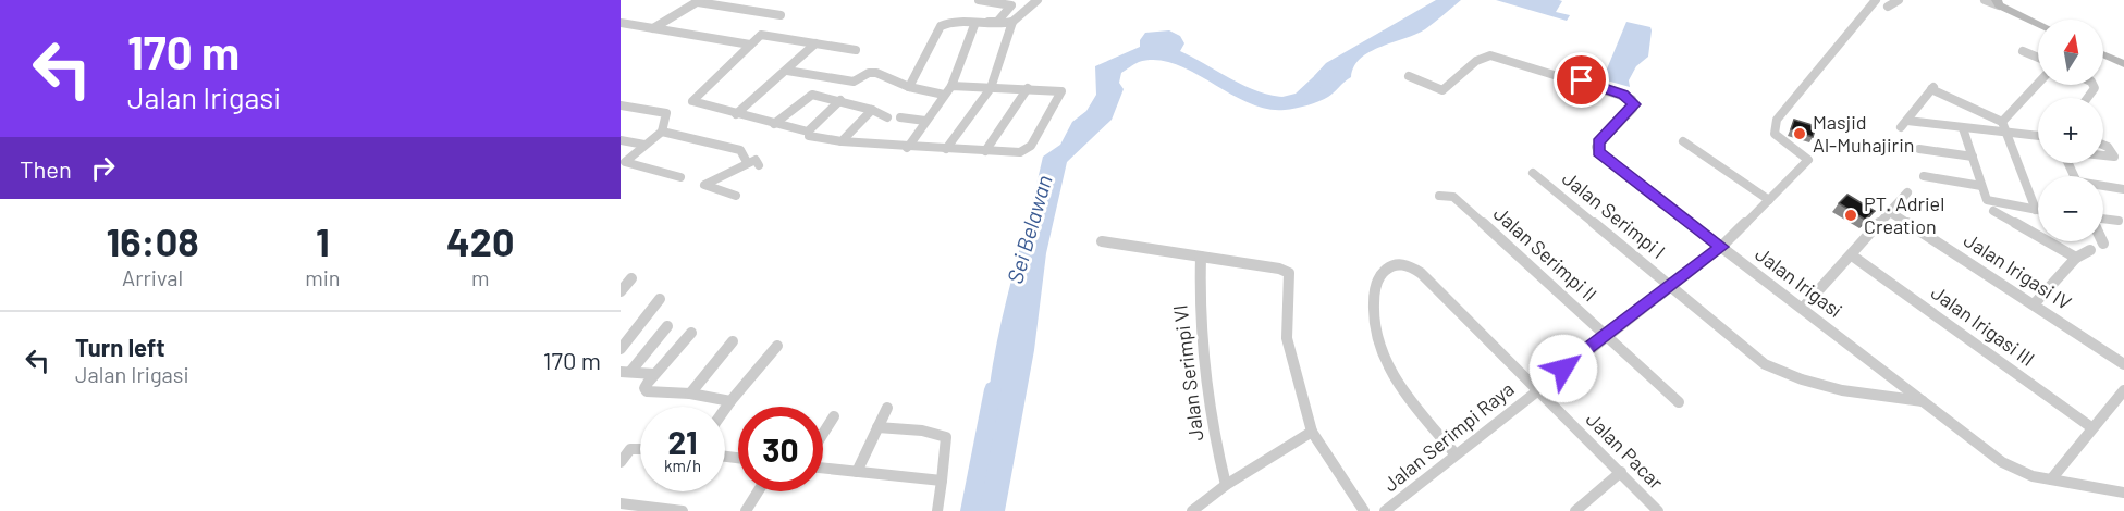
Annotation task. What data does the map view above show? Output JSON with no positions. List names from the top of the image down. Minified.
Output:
{"streets":{"street":["Jalan Serimpi I","Jalan Serimpi II","Jalan Irigasi IV","Jalan Irigasi","Jalan Irigasi III","Jalan Serimpi VI","Jalan Serimpi Raya","Jalan Pacar"]},"crossings":[["Jalan Serimpi I","Jalan Irigasi"],["Jalan Serimpi I","Jalan Serimpi Raya"],["Jalan Serimpi II","Jalan Serimpi Raya"],["Jalan Irigasi","Jalan Serimpi Raya"],["Jalan Serimpi Raya","Jalan Pacar"]],"water":["Sei Belawan"],"places":["Masjid Al-Muhajirin","PT. Adriel Creation"],"north":"top","page":{"turn":["170 m","Jalan Irigasi"],"map_buttons":["+","−"],"then":"Then","eta":["16:08","Arrival","1","min","420","m"],"list":[{"name":"Turn left","note":"Jalan Irigasi","value":"170 m"}],"speed":"21 km/h","limit":"30"}}
